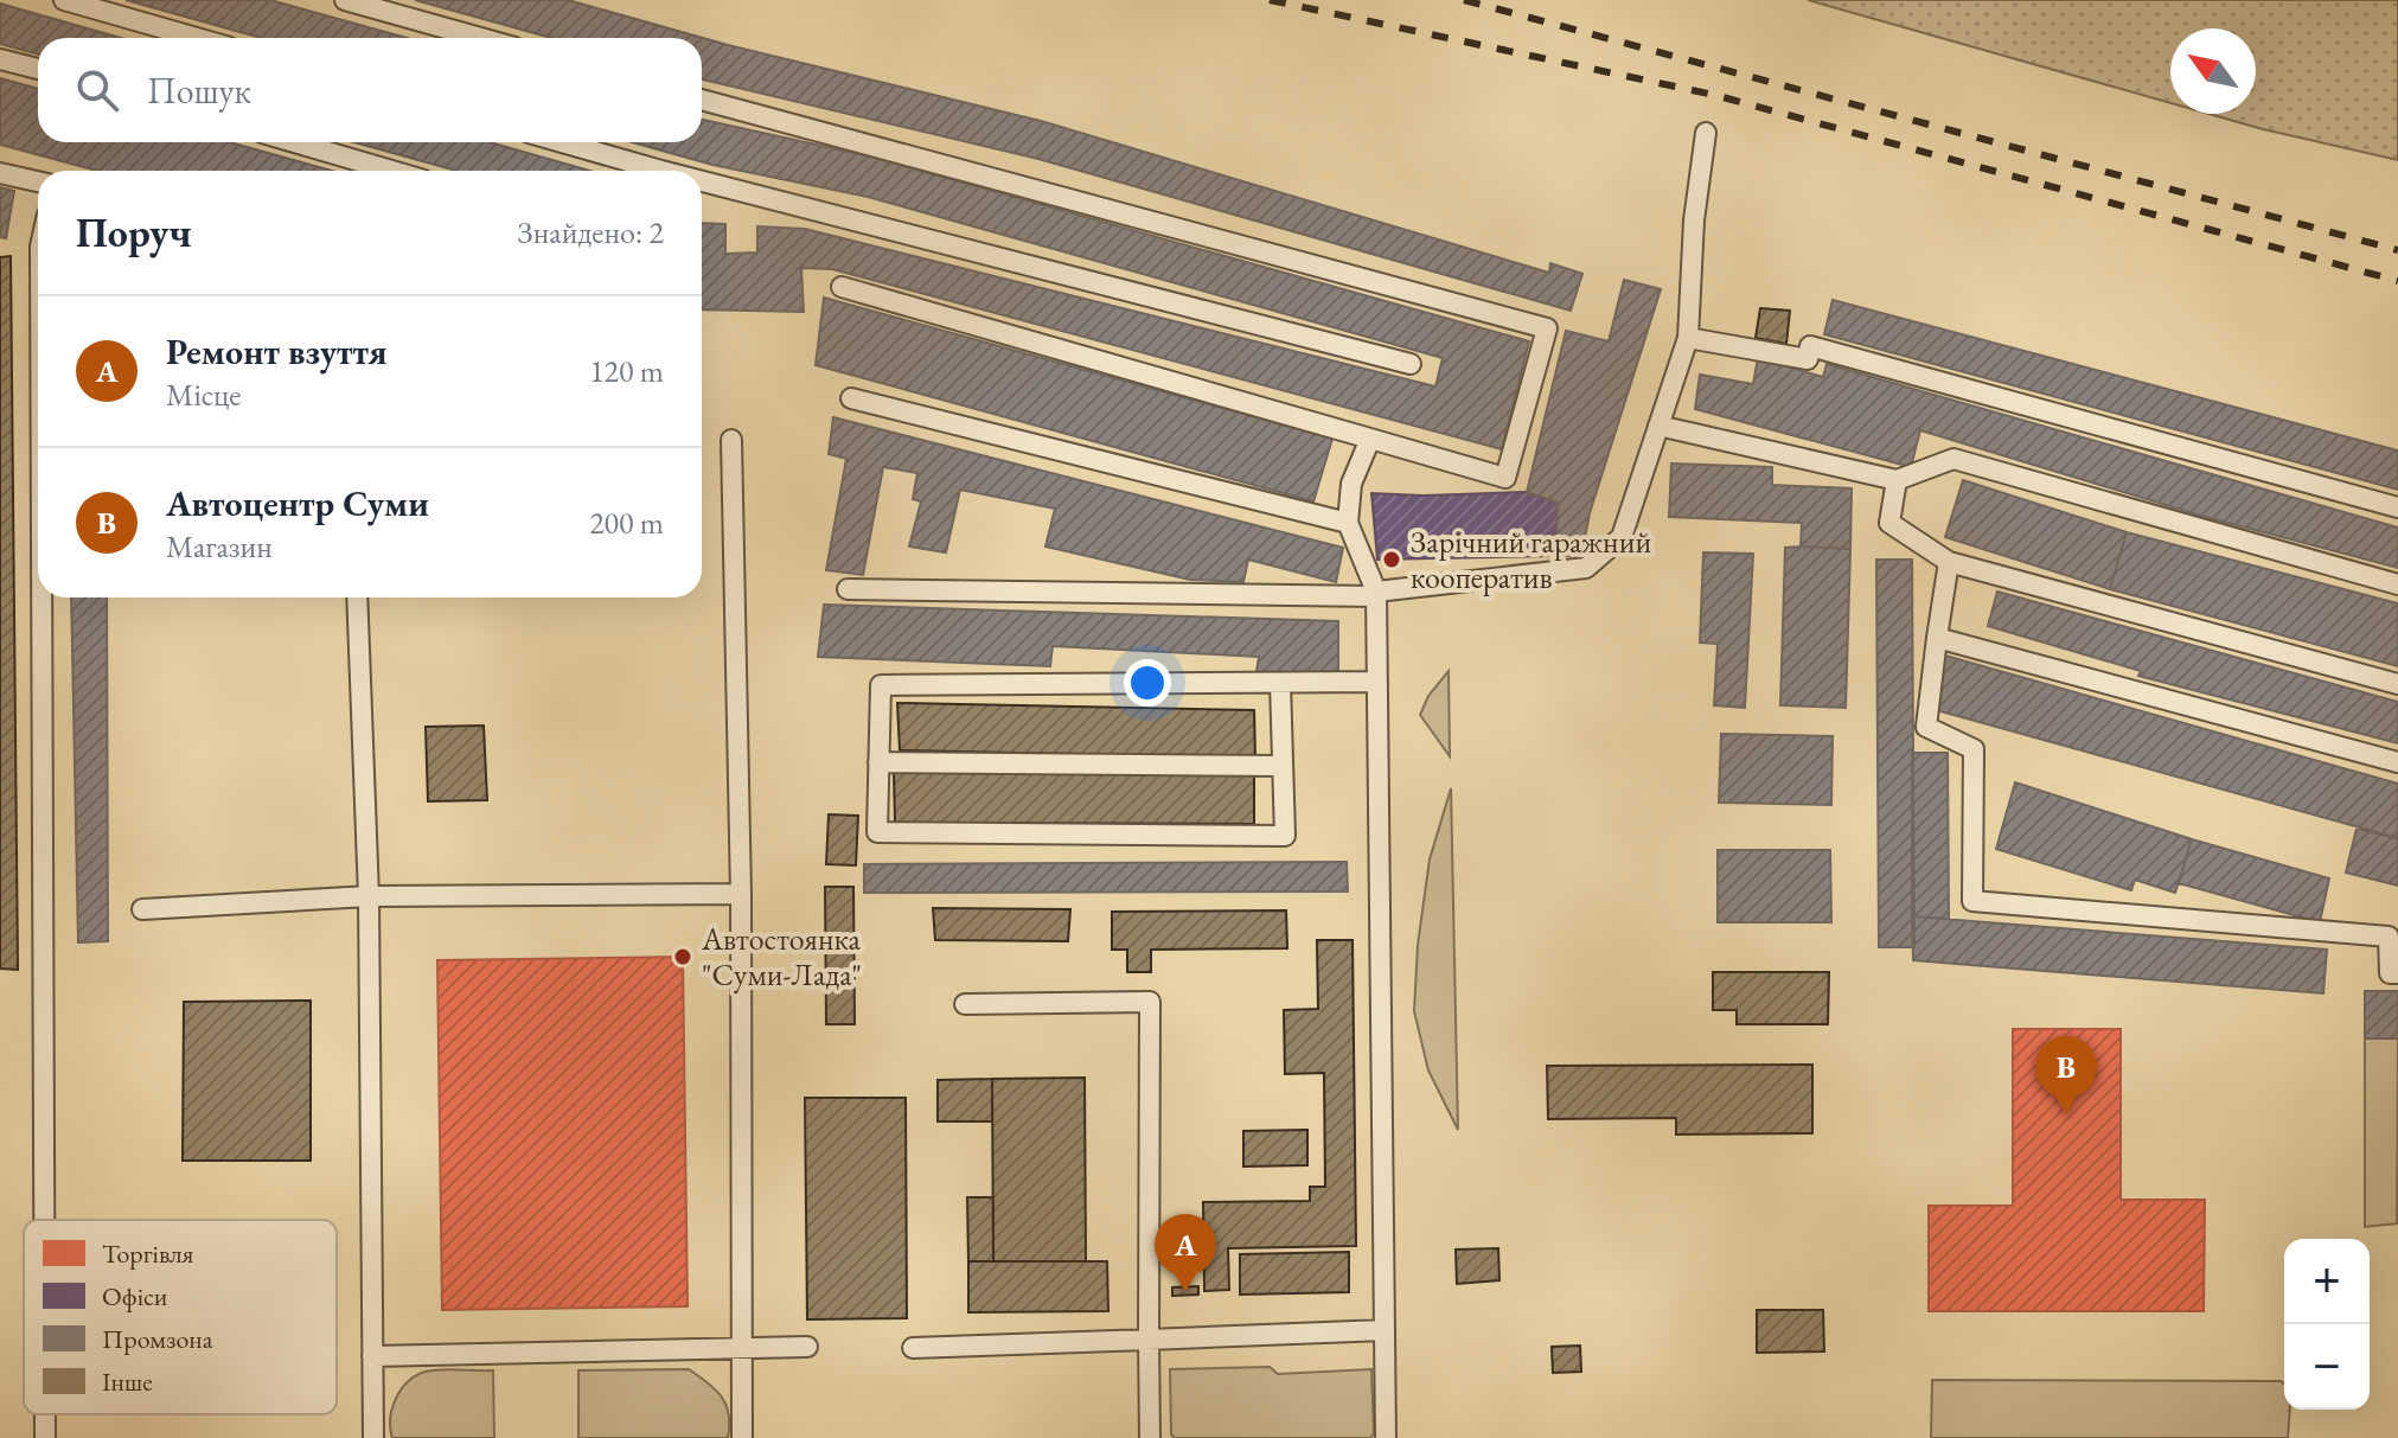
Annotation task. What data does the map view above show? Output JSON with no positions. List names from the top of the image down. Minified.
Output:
{"places":["Зарічний гаражний кооператив","Автостоянка \"Суми-Лада\""],"legend":["Торгівля","Офіси","Промзона","Інше"],"north":"top left","page":{"search":"Пошук","heading":["Поруч","Знайдено: 2"],"list":[{"mark":"A","name":"Ремонт взуття","note":"Місце","value":"120 m"},{"mark":"B","name":"Автоцентр Суми","note":"Магазин","value":"200 m"}],"pins":["B","A"],"map_buttons":["+","−"]}}
